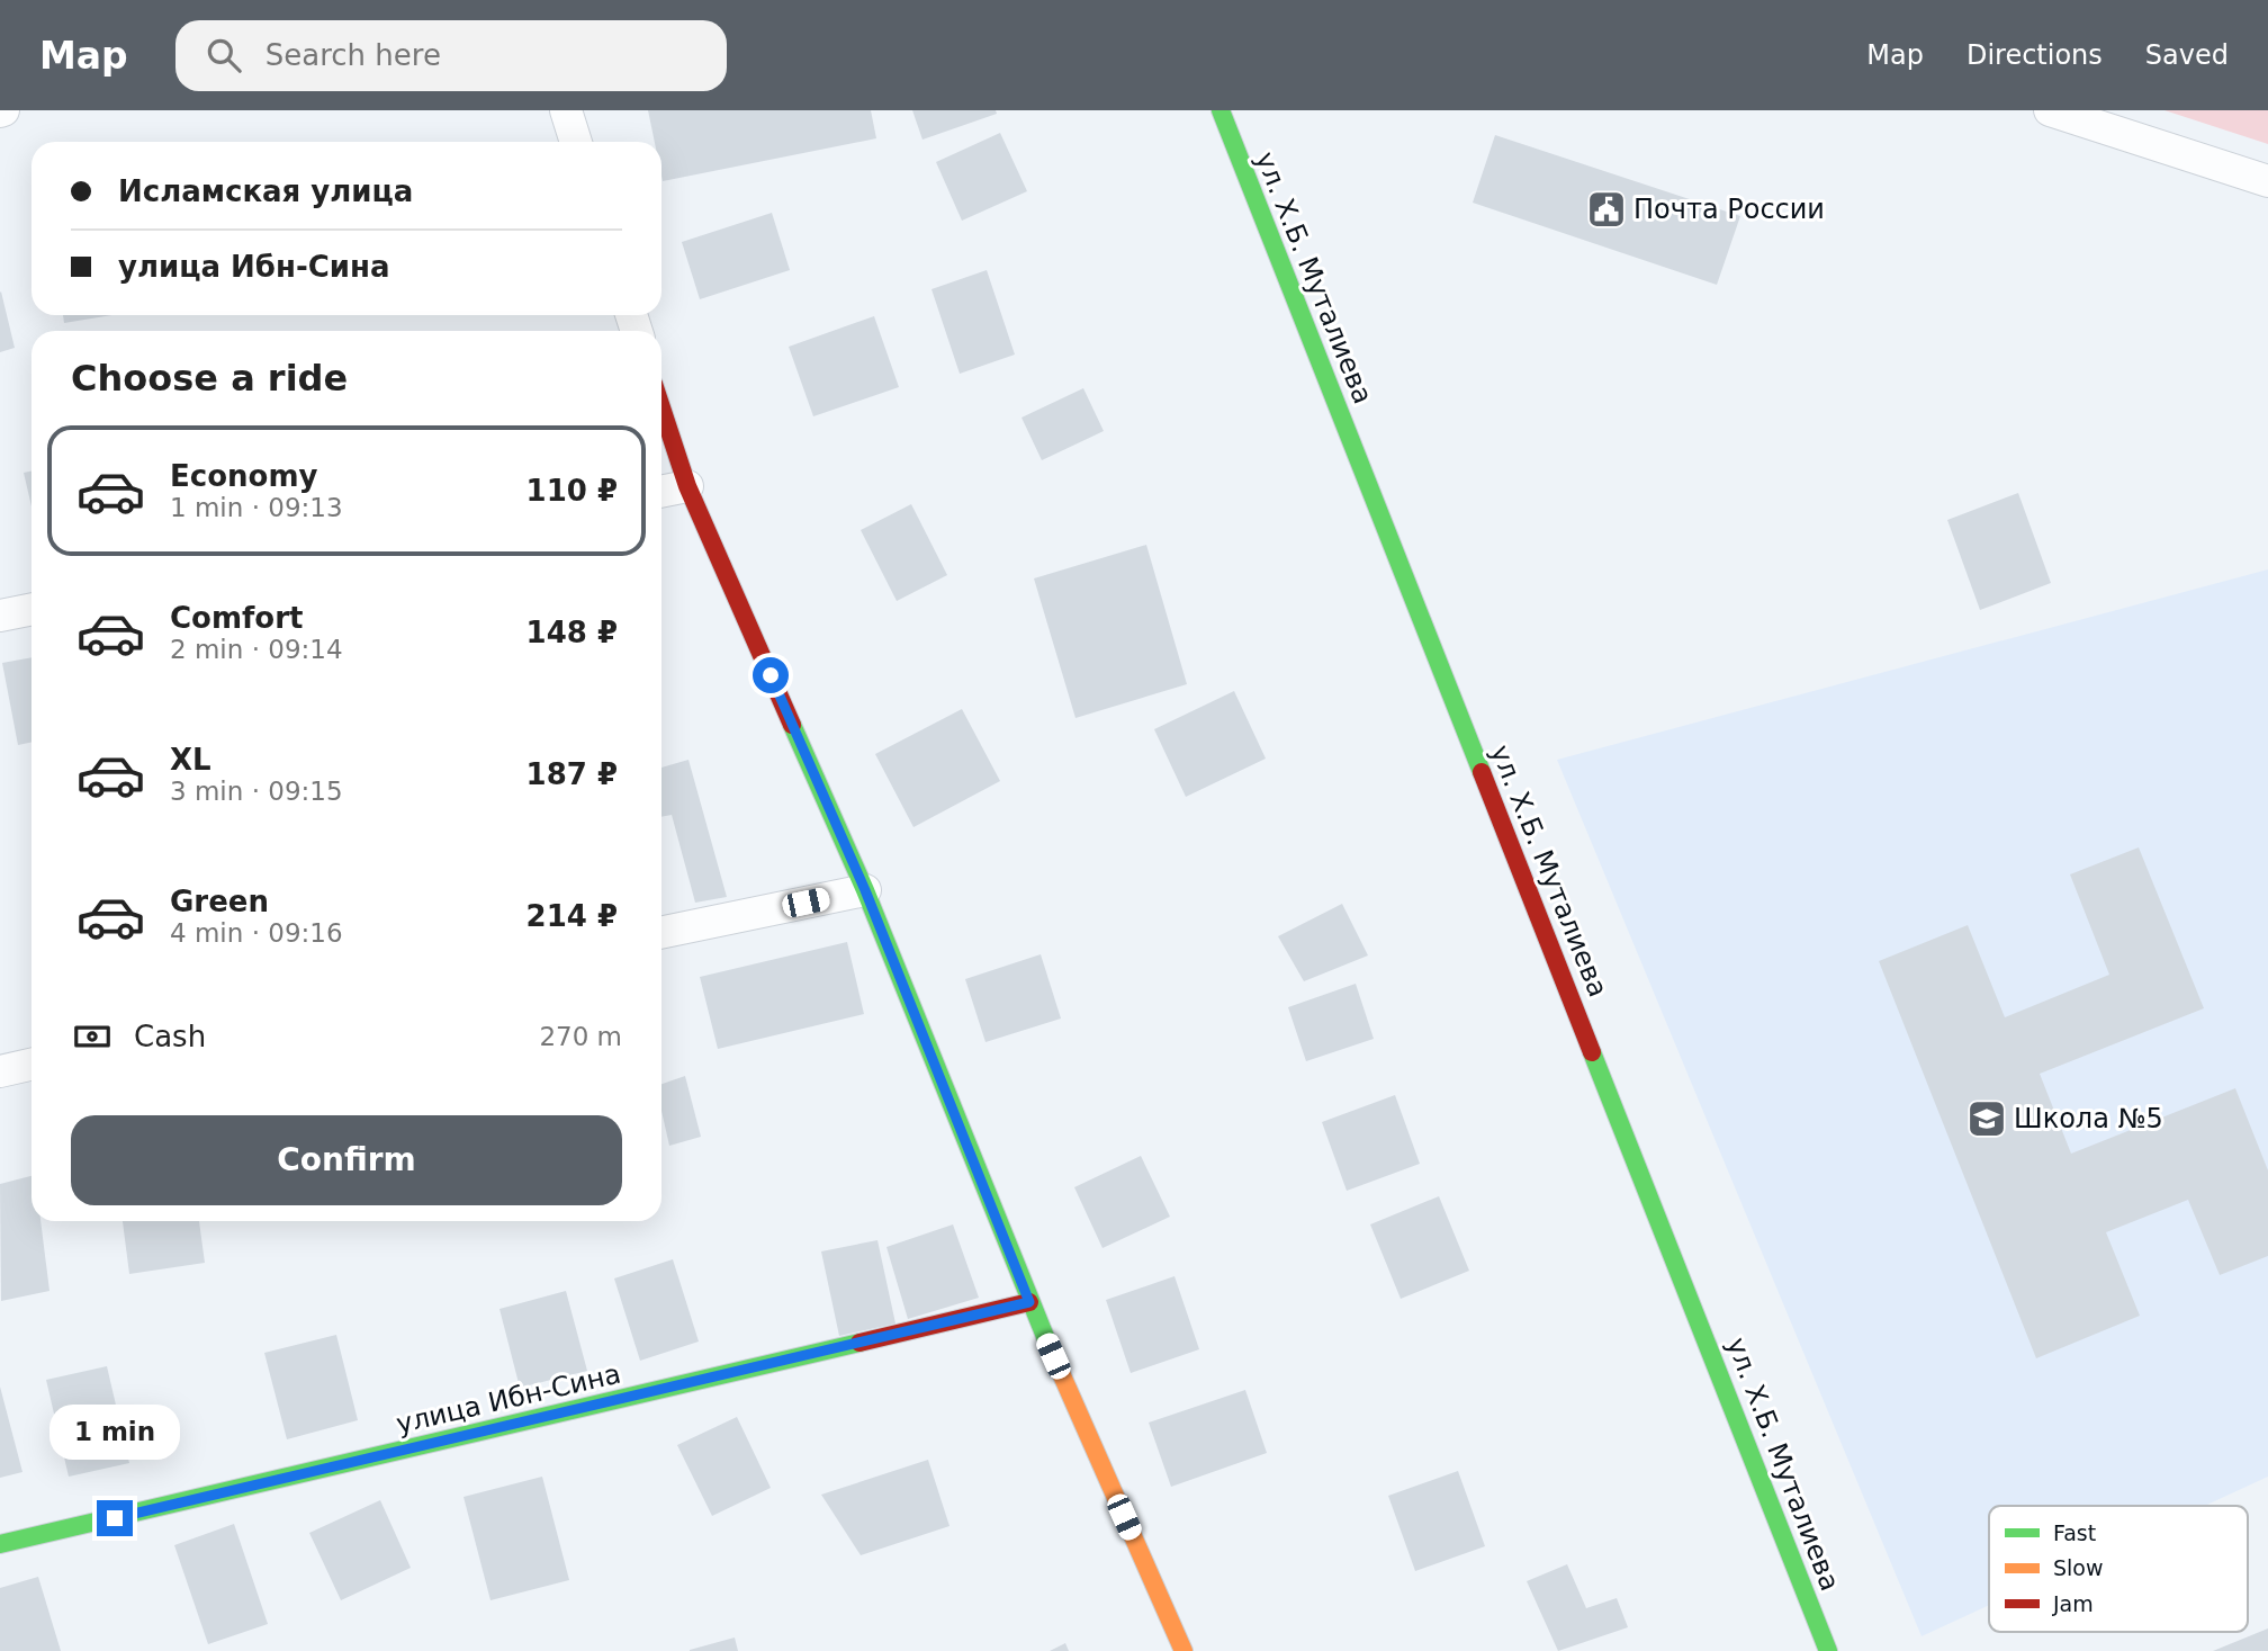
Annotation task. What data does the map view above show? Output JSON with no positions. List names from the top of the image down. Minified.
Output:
{"streets":{"street":["ул. Х.Б. Муталиева","улица Ибн-Сина"]},"places":{"public building":["Почта России"],"school or university":["Школа №5"]},"legend":["Fast","Slow","Jam"],"page":{"header":"Map","search":"Search here","nav":["Map","Directions","Saved"],"banner":["Исламская улица","улица Ибн-Сина"],"heading":"Choose a ride","list":[{"name":"Economy","note":"1 min · 09:13","value":"110 ₽"},{"name":"Comfort","note":"2 min · 09:14","value":"148 ₽"},{"name":"XL","note":"3 min · 09:15","value":"187 ₽"},{"name":"Green","note":"4 min · 09:16","value":"214 ₽"}],"pay":["Cash","270 m"],"buttons":"Confirm","bubble":"1 min"}}
